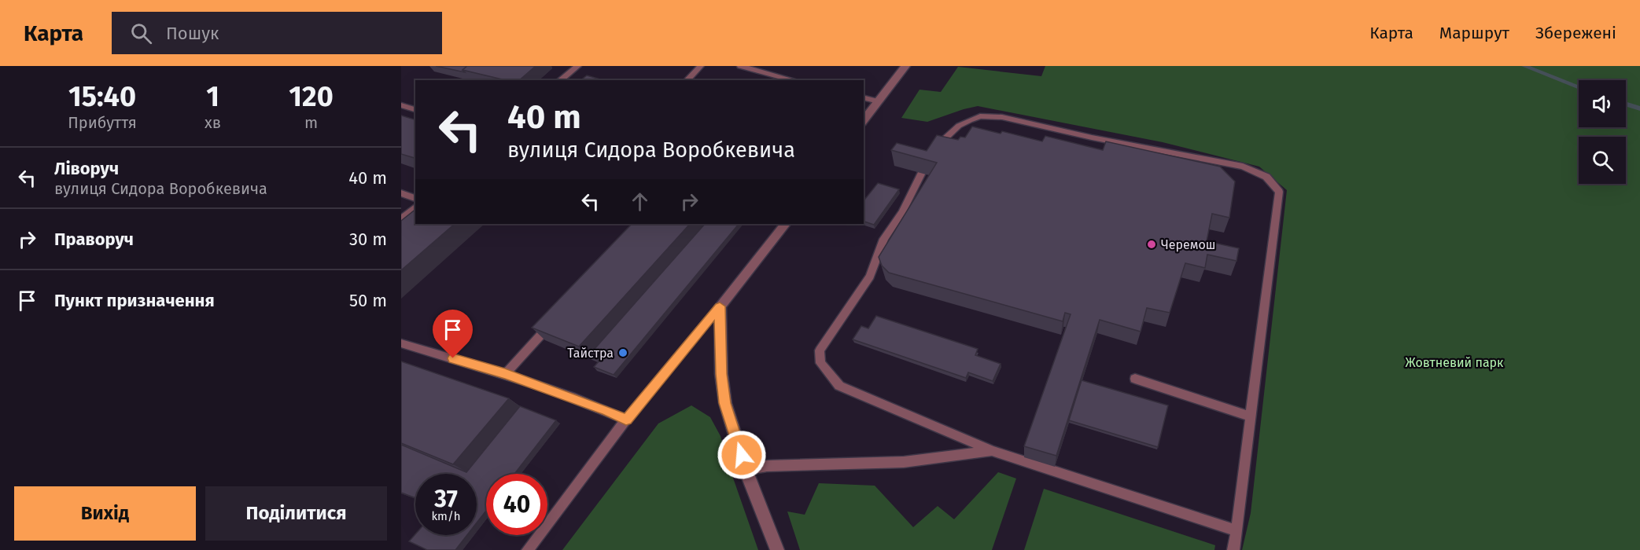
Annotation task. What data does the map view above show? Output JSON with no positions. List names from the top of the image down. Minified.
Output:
{"parks":["Жовтневий парк"],"places":["Черемош","Тайстра"],"page":{"header":"Карта","search":"Пошук","nav":["Карта","Маршрут","Збережені"],"eta":["15:40","Прибуття","1","хв","120","m"],"turn":["40 m","вулиця Сидора Воробкевича"],"list":[{"name":"Ліворуч","note":"вулиця Сидора Воробкевича","value":"40 m"},{"name":"Праворуч","value":"30 m"},{"name":"Пункт призначення","value":"50 m"}],"speed":"37 km/h","limit":"40","buttons":["Вихід","Поділитися"]}}
